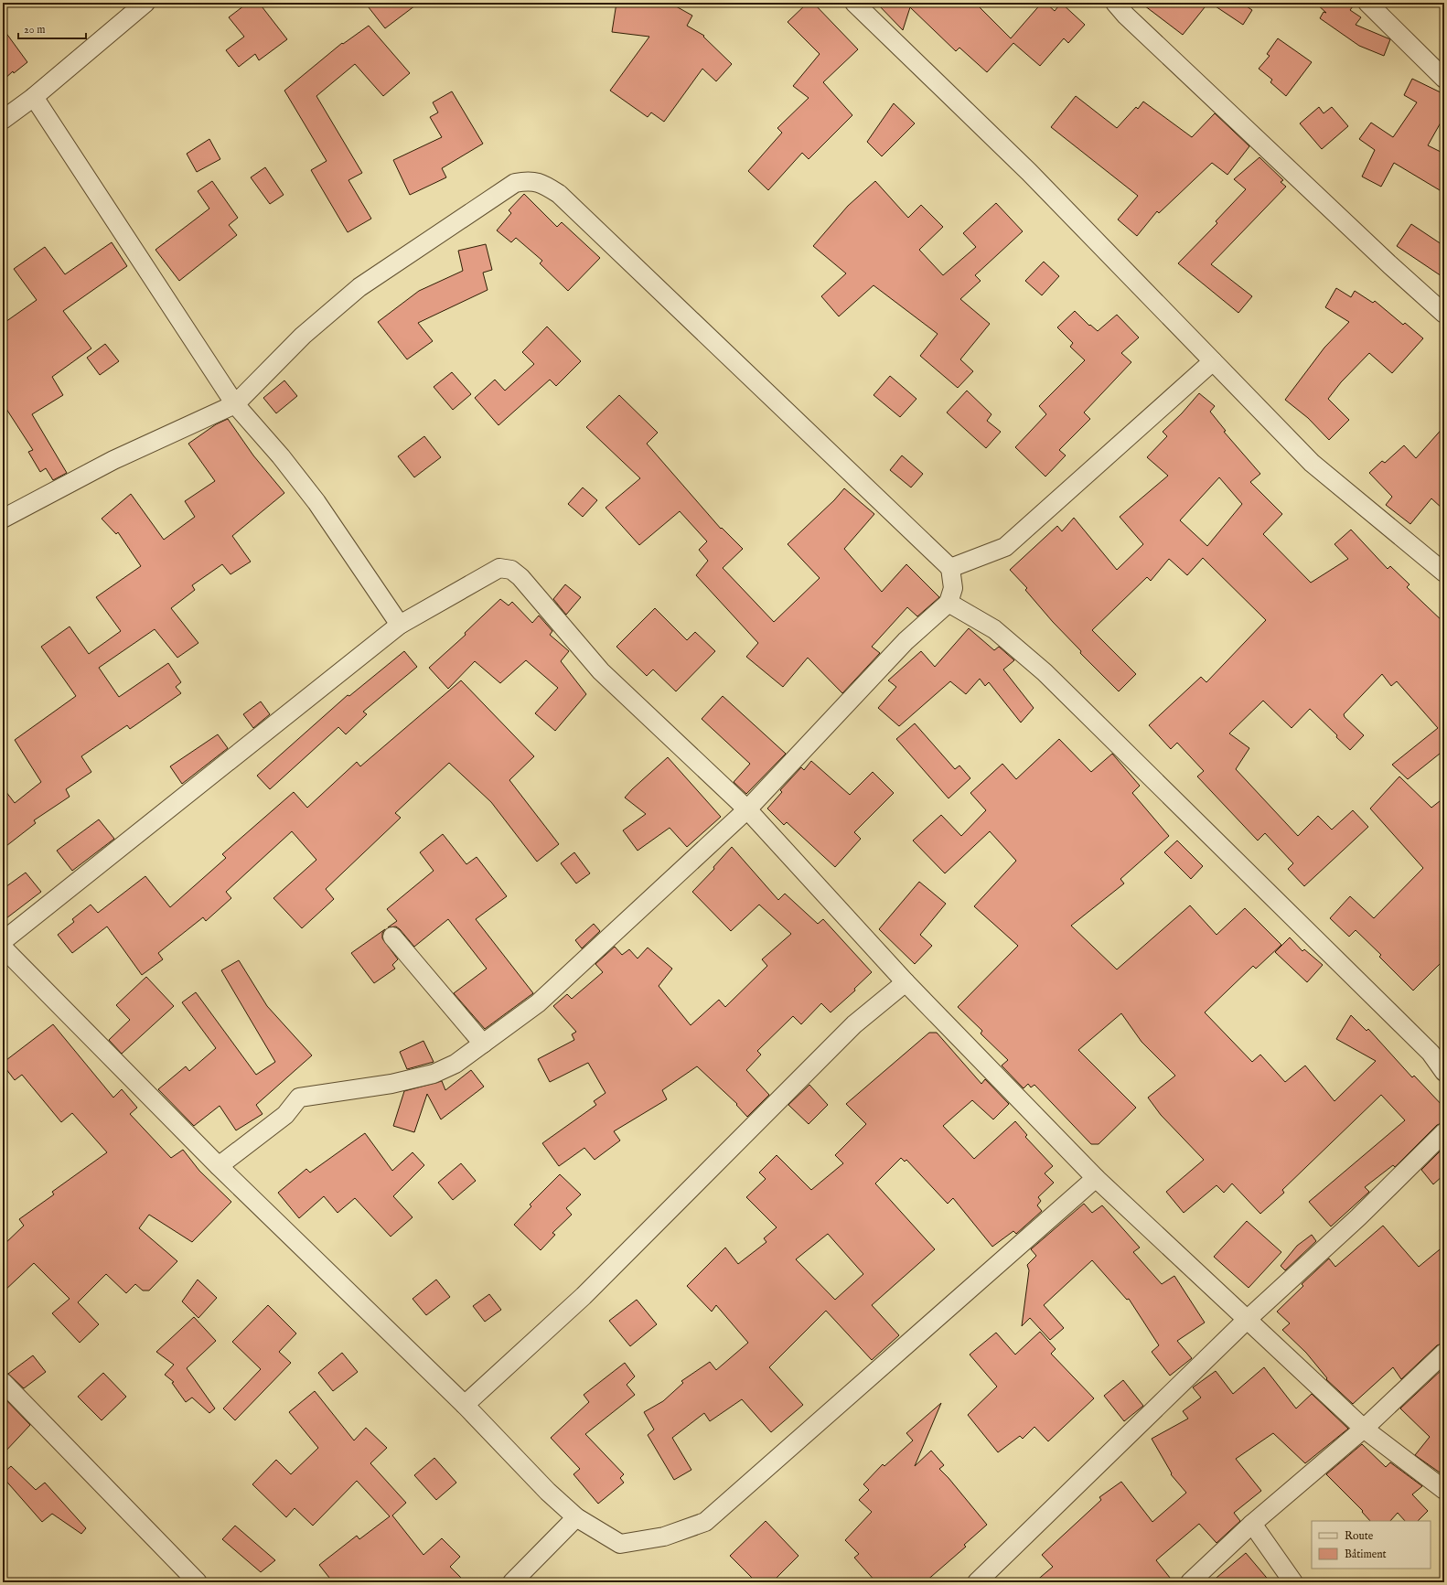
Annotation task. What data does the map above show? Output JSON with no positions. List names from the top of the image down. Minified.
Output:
{"legend":["Route","Bâtiment"],"scale_bar":"20 m"}
